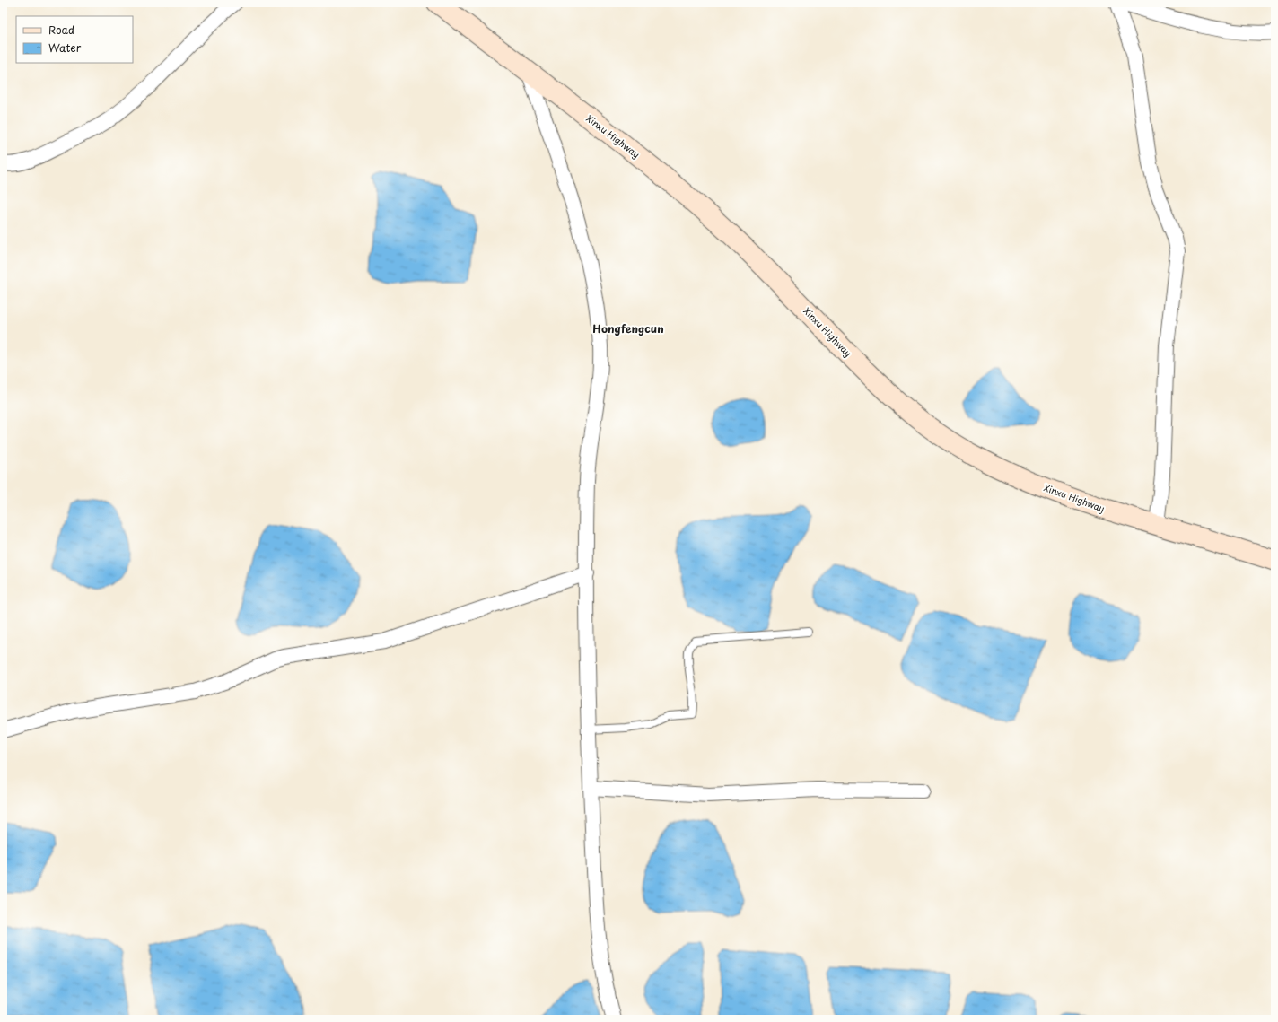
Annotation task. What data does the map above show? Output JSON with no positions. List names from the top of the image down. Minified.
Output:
{"streets":{"main road":["Xinxu Highway"]},"districts":["Hongfengcun"],"legend":["Road","Water"]}
